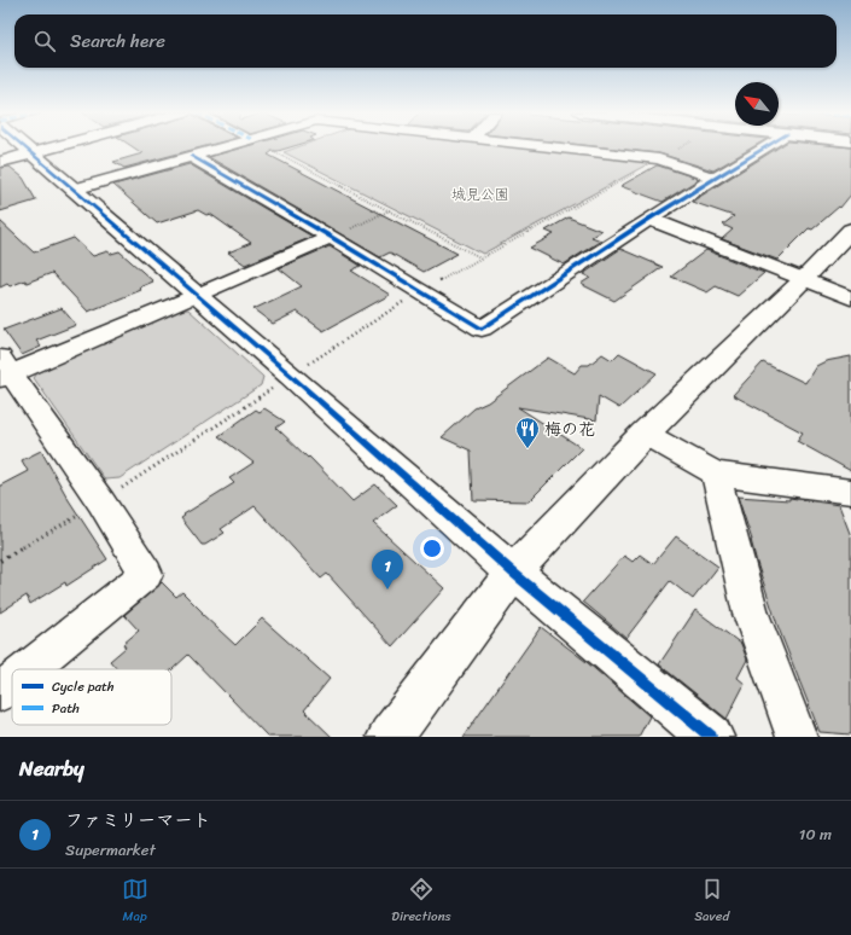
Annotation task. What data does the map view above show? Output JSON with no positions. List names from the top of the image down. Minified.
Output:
{"parks":["城見公園"],"places":{"restaurant":["梅の花"]},"legend":["Cycle path","Path"],"north":"top left","page":{"search":"Search here","pins":"1","heading":"Nearby","list":[{"mark":"1","name":"ファミリーマート","note":"Supermarket","value":"10 m"}],"nav":["Map","Directions","Saved"]}}
